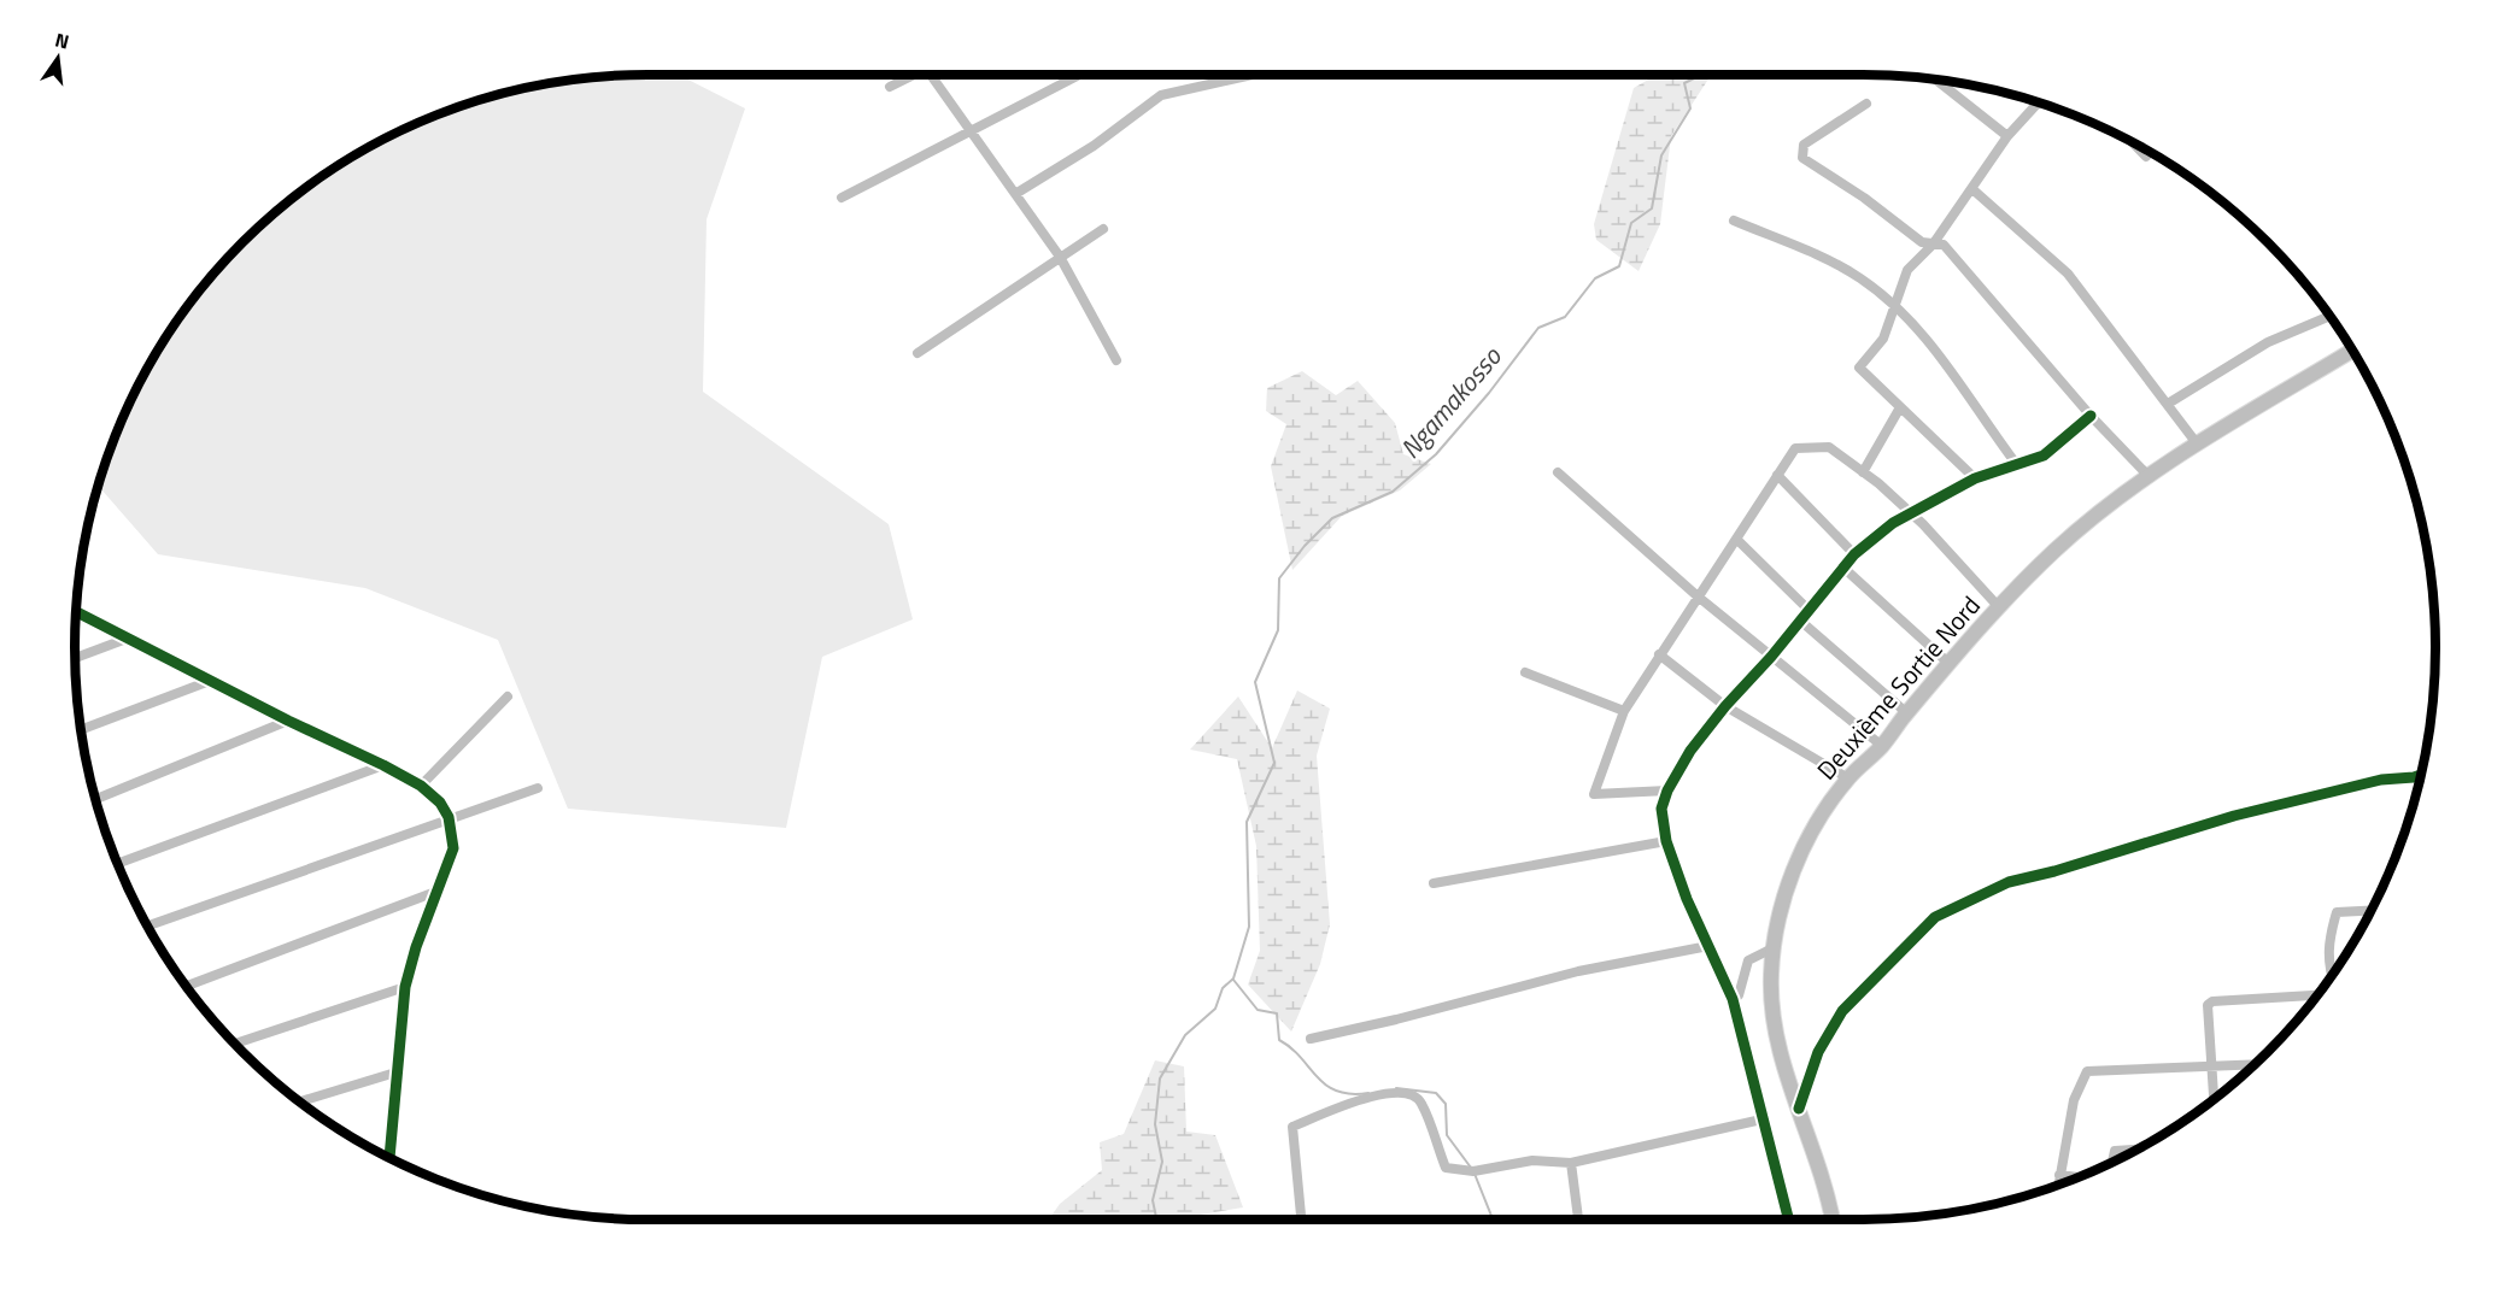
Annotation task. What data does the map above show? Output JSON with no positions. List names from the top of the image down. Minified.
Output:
{"streets":{"main road":["Deuxième Sortie Nord"]},"water":["Ngamakosso"],"north":"top"}
